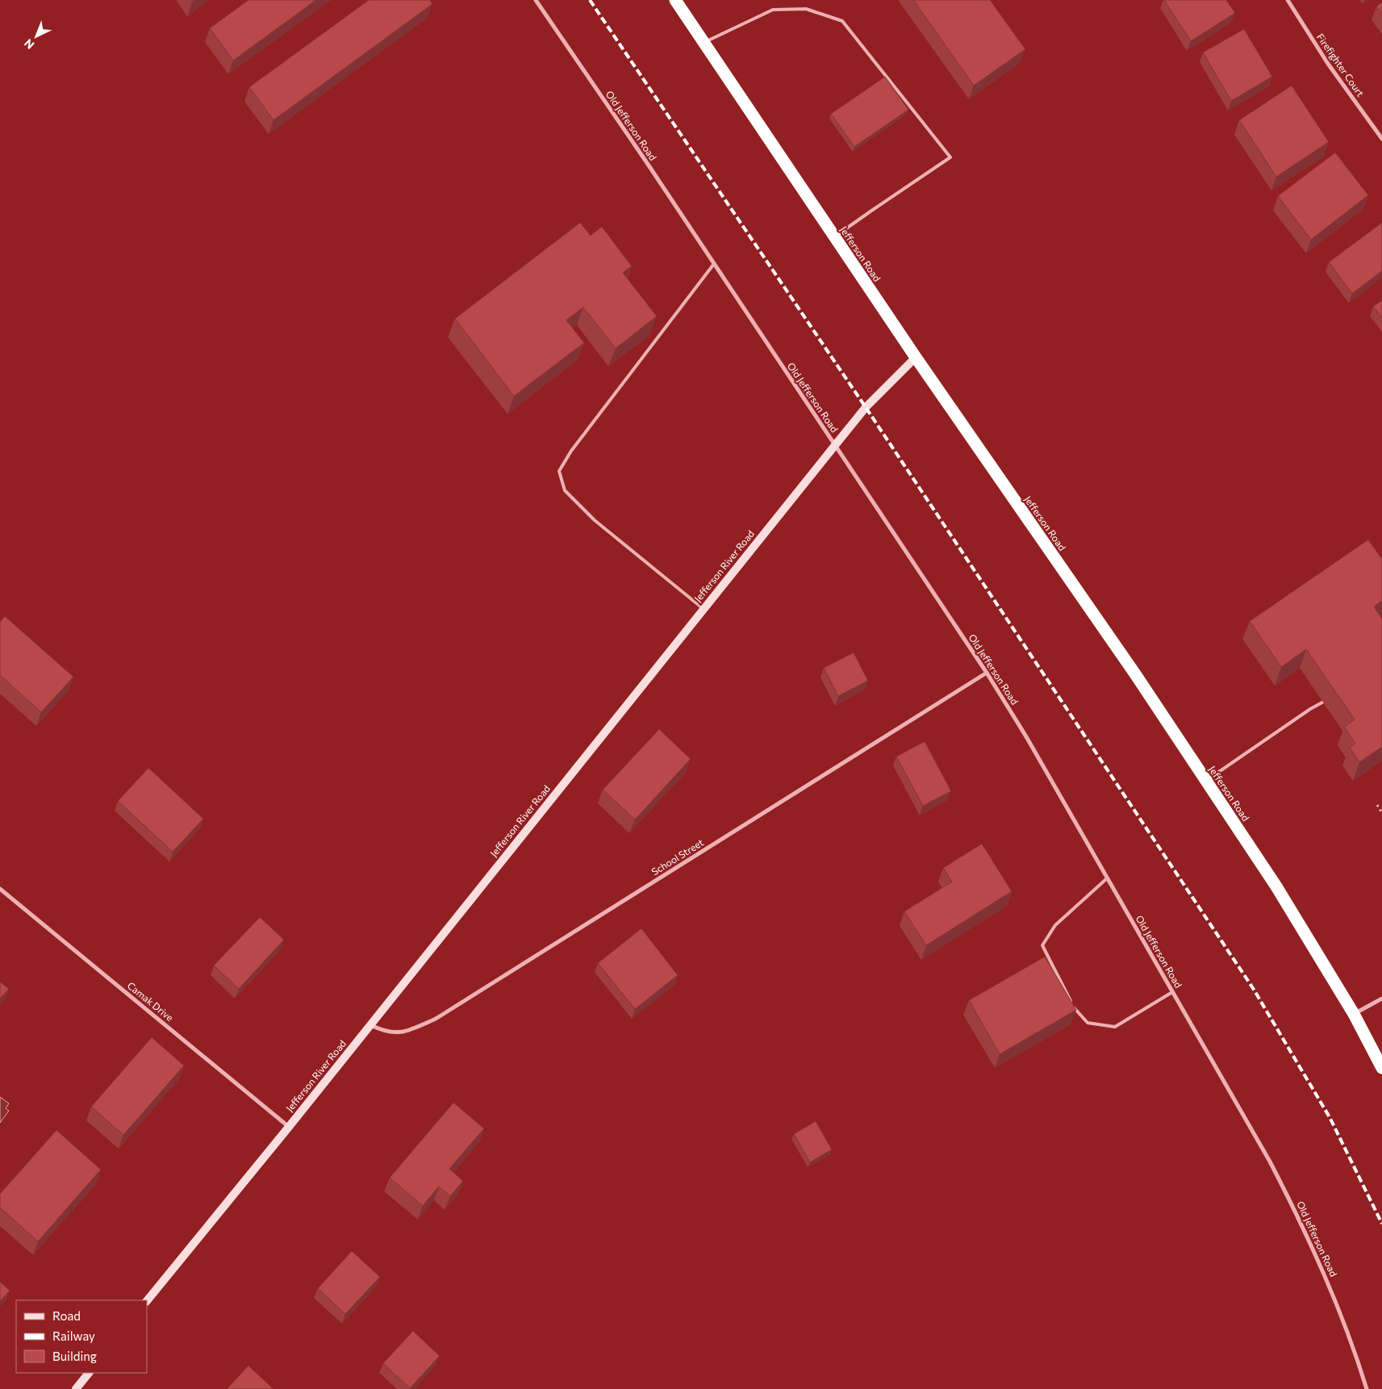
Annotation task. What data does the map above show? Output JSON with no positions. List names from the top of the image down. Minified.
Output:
{"streets":{"highway":["Jefferson Road"],"street":["Firefighter Court","Old Jefferson Road","Jefferson River Road","School Street","Camak Drive"]},"crossings":[["Old Jefferson Road","Jefferson River Road"],["Old Jefferson Road","School Street"],["Jefferson Road","Jefferson River Road"],["Jefferson River Road","School Street"],["Jefferson River Road","Camak Drive"]],"legend":["Road","Railway","Building"],"north":"bottom left"}
